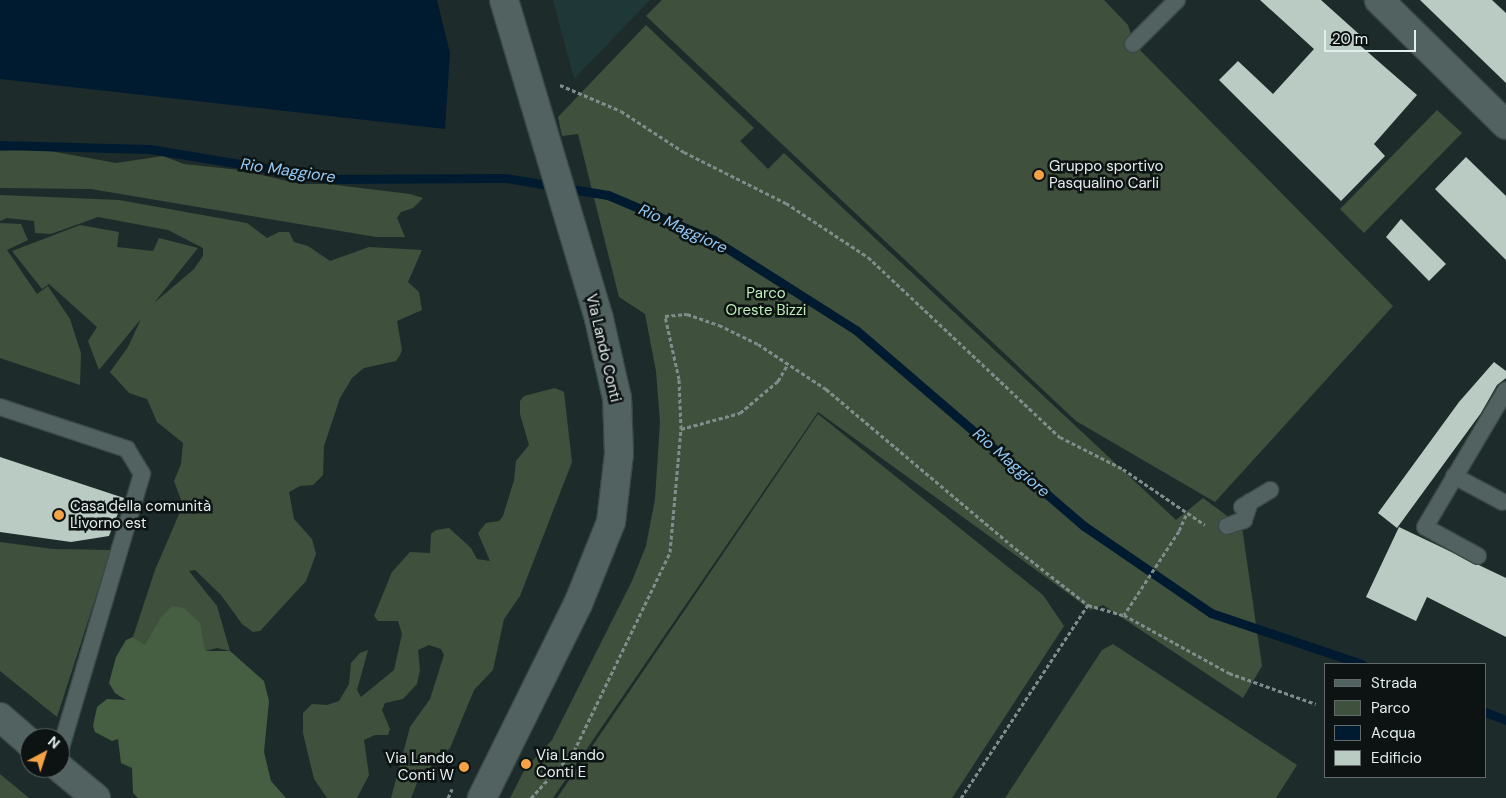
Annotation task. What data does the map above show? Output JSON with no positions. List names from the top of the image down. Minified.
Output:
{"streets":{"street":["Via Lando Conti"]},"water":["Rio Maggiore"],"parks":["Parco Oreste Bizzi"],"places":["Gruppo sportivo Pasqualino Carli","Casa della comunità Livorno est","Via Lando Conti E","Via Lando Conti W"],"legend":["Strada","Parco","Acqua","Edificio"],"scale_bar":"20 m","north":"top right"}
